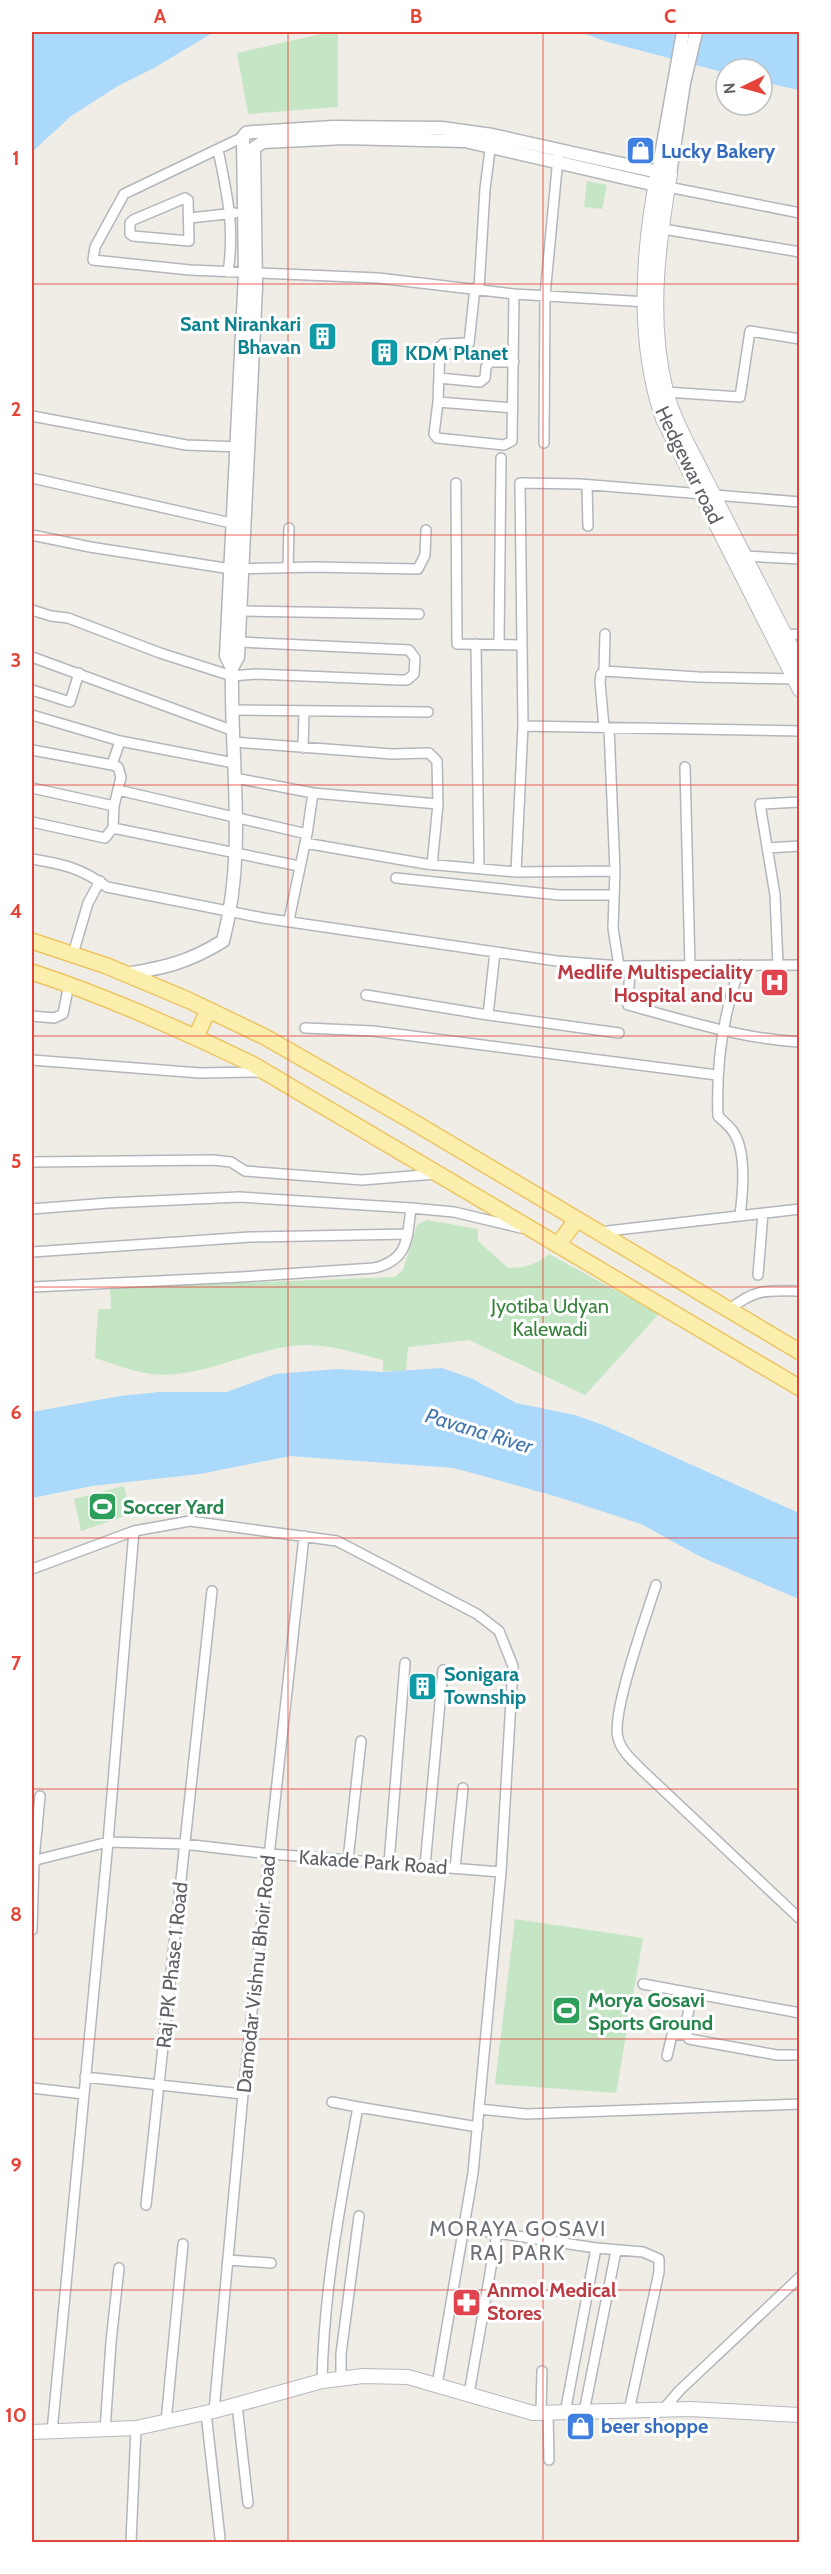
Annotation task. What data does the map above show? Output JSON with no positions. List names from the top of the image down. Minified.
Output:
{"streets":{"main road":["Hedgewar road"],"street":["Kakade Park Road","Raj PK Phase 1 Road","Damodar Vishnu Bhoir Road"]},"crossings":[["Kakade Park Road","Raj PK Phase 1 Road"],["Kakade Park Road","Damodar Vishnu Bhoir Road"]],"districts":["MORAYA GOSAVI RAJ PARK"],"water":["Pavana River"],"parks":["Jyotiba Udyan Kalewadi"],"places":{"shop":["Lucky Bakery","beer shoppe"],"building":["Sant Nirankari Bhavan","KDM Planet","Sonigara Township"],"hospital":["Medlife Multispeciality Hospital and Icu"],"sports":["Soccer Yard","Morya Gosavi Sports Ground"],"pharmacy":["Anmol Medical Stores"]},"north":"left","grid":{"columns":["A","B","C"],"rows":["1","2","3","4","5","6","7","8","9","10"]}}
